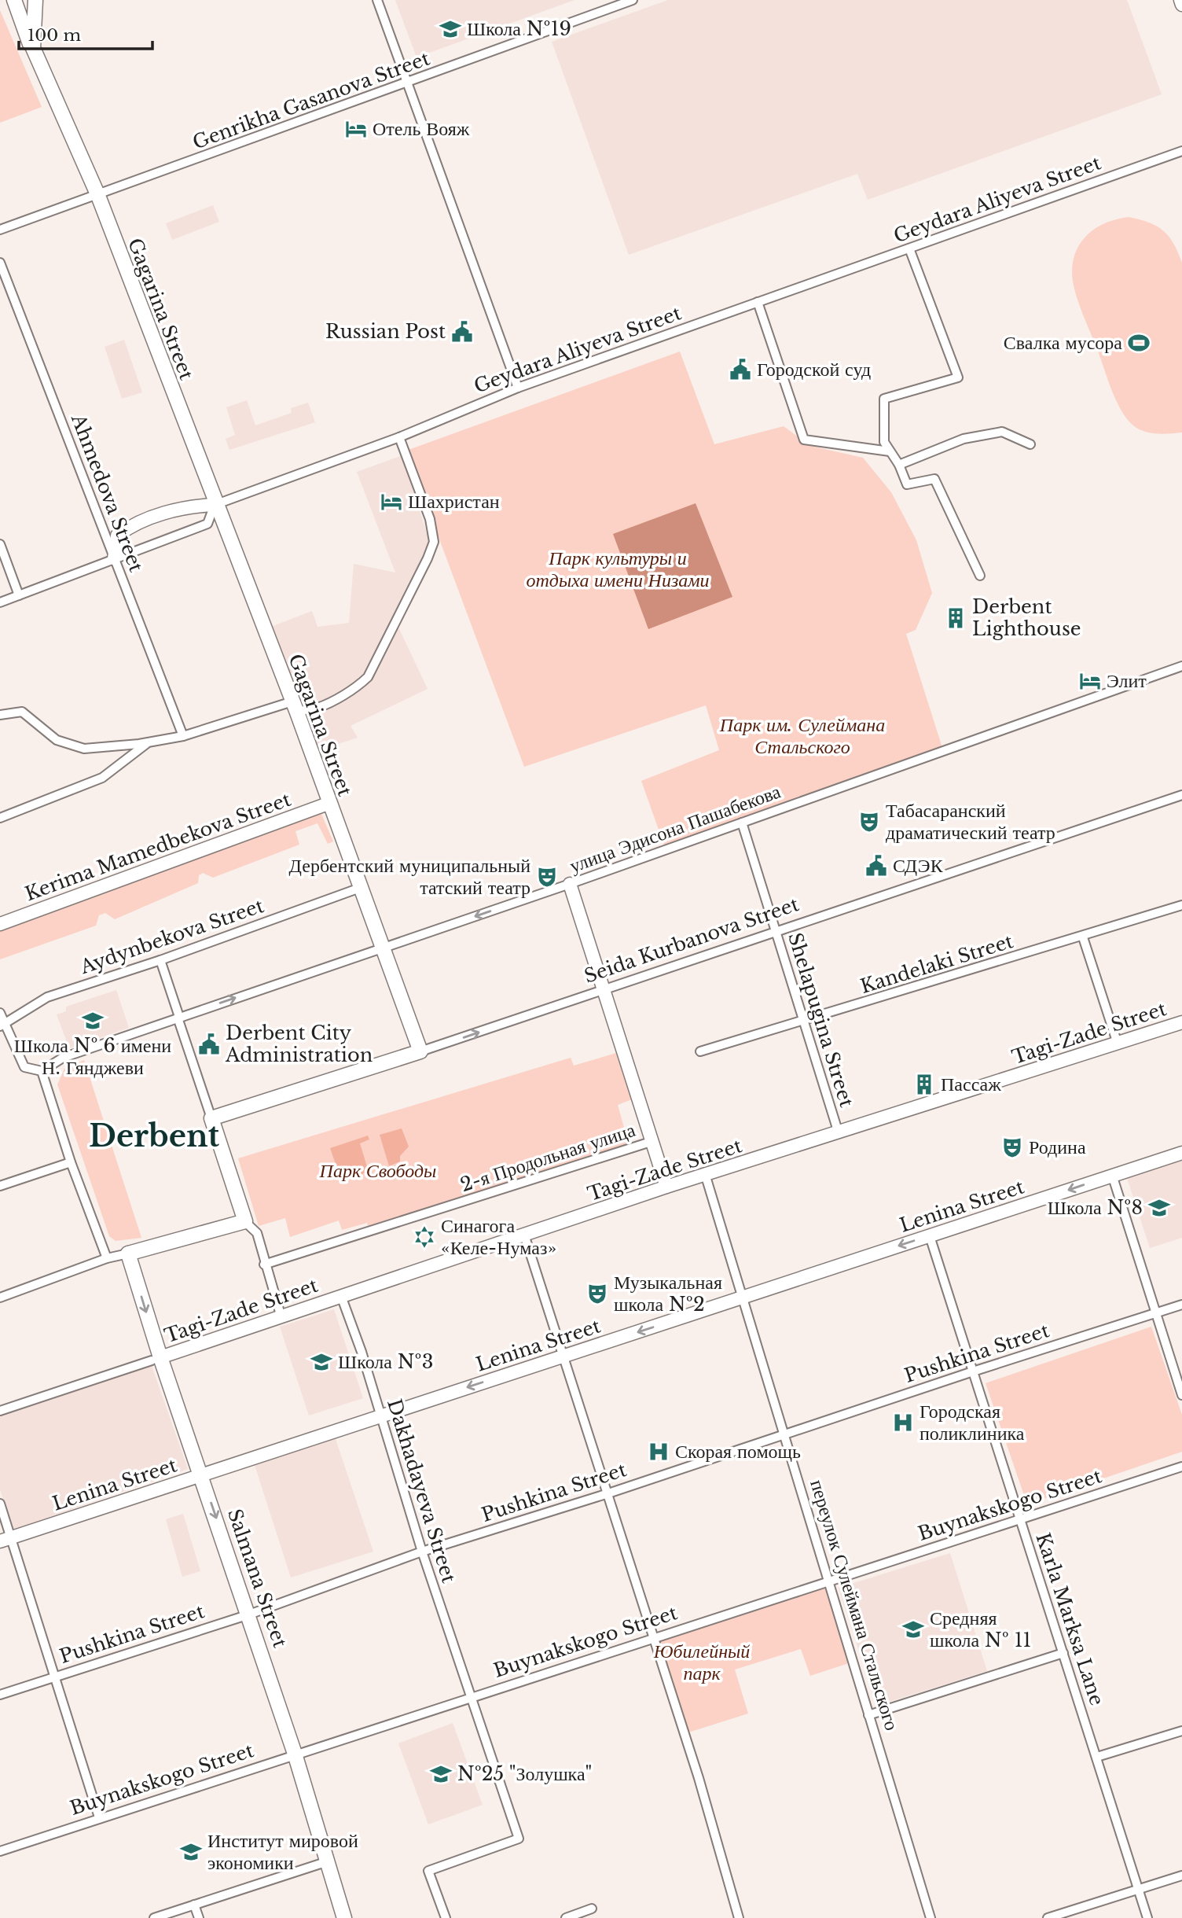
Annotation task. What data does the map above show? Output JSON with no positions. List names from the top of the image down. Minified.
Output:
{"streets":{"main road":["Gagarina Street","Seida Kurbanova Street","Salmana Street"],"street":["Genrikha Gasanova Street","Geydara Aliyeva Street","Ahmedova Street","улица Эдисона Пашабекова","Kerima Mamedbekova Street","Aydynbekova Street","Kandelaki Street","Shelapugina Street","Tagi-Zade Street","2-я Продольная улица","Lenina Street","Pushkina Street","Dakhadayeva Street","Buynakskogo Street","переулок Сулеймана Стальского","Karla Marksa Lane"]},"crossings":[["Genrikha Gasanova Street","Gagarina Street"],["Geydara Aliyeva Street","Gagarina Street"],["Gagarina Street","улица Эдисона Пашабекова"],["Gagarina Street","Kerima Mamedbekova Street"],["Gagarina Street","Aydynbekova Street"],["Gagarina Street","Seida Kurbanova Street"],["улица Эдисона Пашабекова","Shelapugina Street"],["Seida Kurbanova Street","Shelapugina Street"],["Kandelaki Street","Shelapugina Street"],["Shelapugina Street","Tagi-Zade Street"],["Tagi-Zade Street","Dakhadayeva Street"],["Tagi-Zade Street","Salmana Street"],["Tagi-Zade Street","переулок Сулеймана Стальского"],["Lenina Street","Dakhadayeva Street"],["Lenina Street","Salmana Street"],["Lenina Street","переулок Сулеймана Стальского"],["Lenina Street","Karla Marksa Lane"],["Pushkina Street","Dakhadayeva Street"],["Pushkina Street","Salmana Street"],["Pushkina Street","переулок Сулеймана Стальского"],["Pushkina Street","Karla Marksa Lane"],["Dakhadayeva Street","Buynakskogo Street"],["Buynakskogo Street","Salmana Street"],["Buynakskogo Street","переулок Сулеймана Стальского"],["Buynakskogo Street","Karla Marksa Lane"]],"one_way":["Lenina Street","Salmana Street"],"districts":["Derbent"],"parks":["Парк культуры и отдыха имени Низами","Парк им. Сулеймана Стальского","Парк Свободы","Юбилейный парк"],"places":{"school or university":["Школа №19","Школа № 6 имени Н. Гянджеви","Школа №8","Школа №3","Средняя школа № 11","№25 \"Золушка\"","Институт мировой экономики"],"hotel":["Отель Вояж","Шахристан","Элит"],"public building":["Russian Post","Городской суд","СДЭК","Derbent City Administration"],"sports":["Свалка мусора"],"building":["Derbent Lighthouse","Пассаж"],"theatre":["Табасаранский драматический театр","Дербентский муниципальный татский театр","Родина","Музыкальная школа №2"],"synagogue":["Синагога «Келе-Нумаз»"],"hospital":["Городская поликлиника","Скорая помощь"]},"scale_bar":"100 m"}
